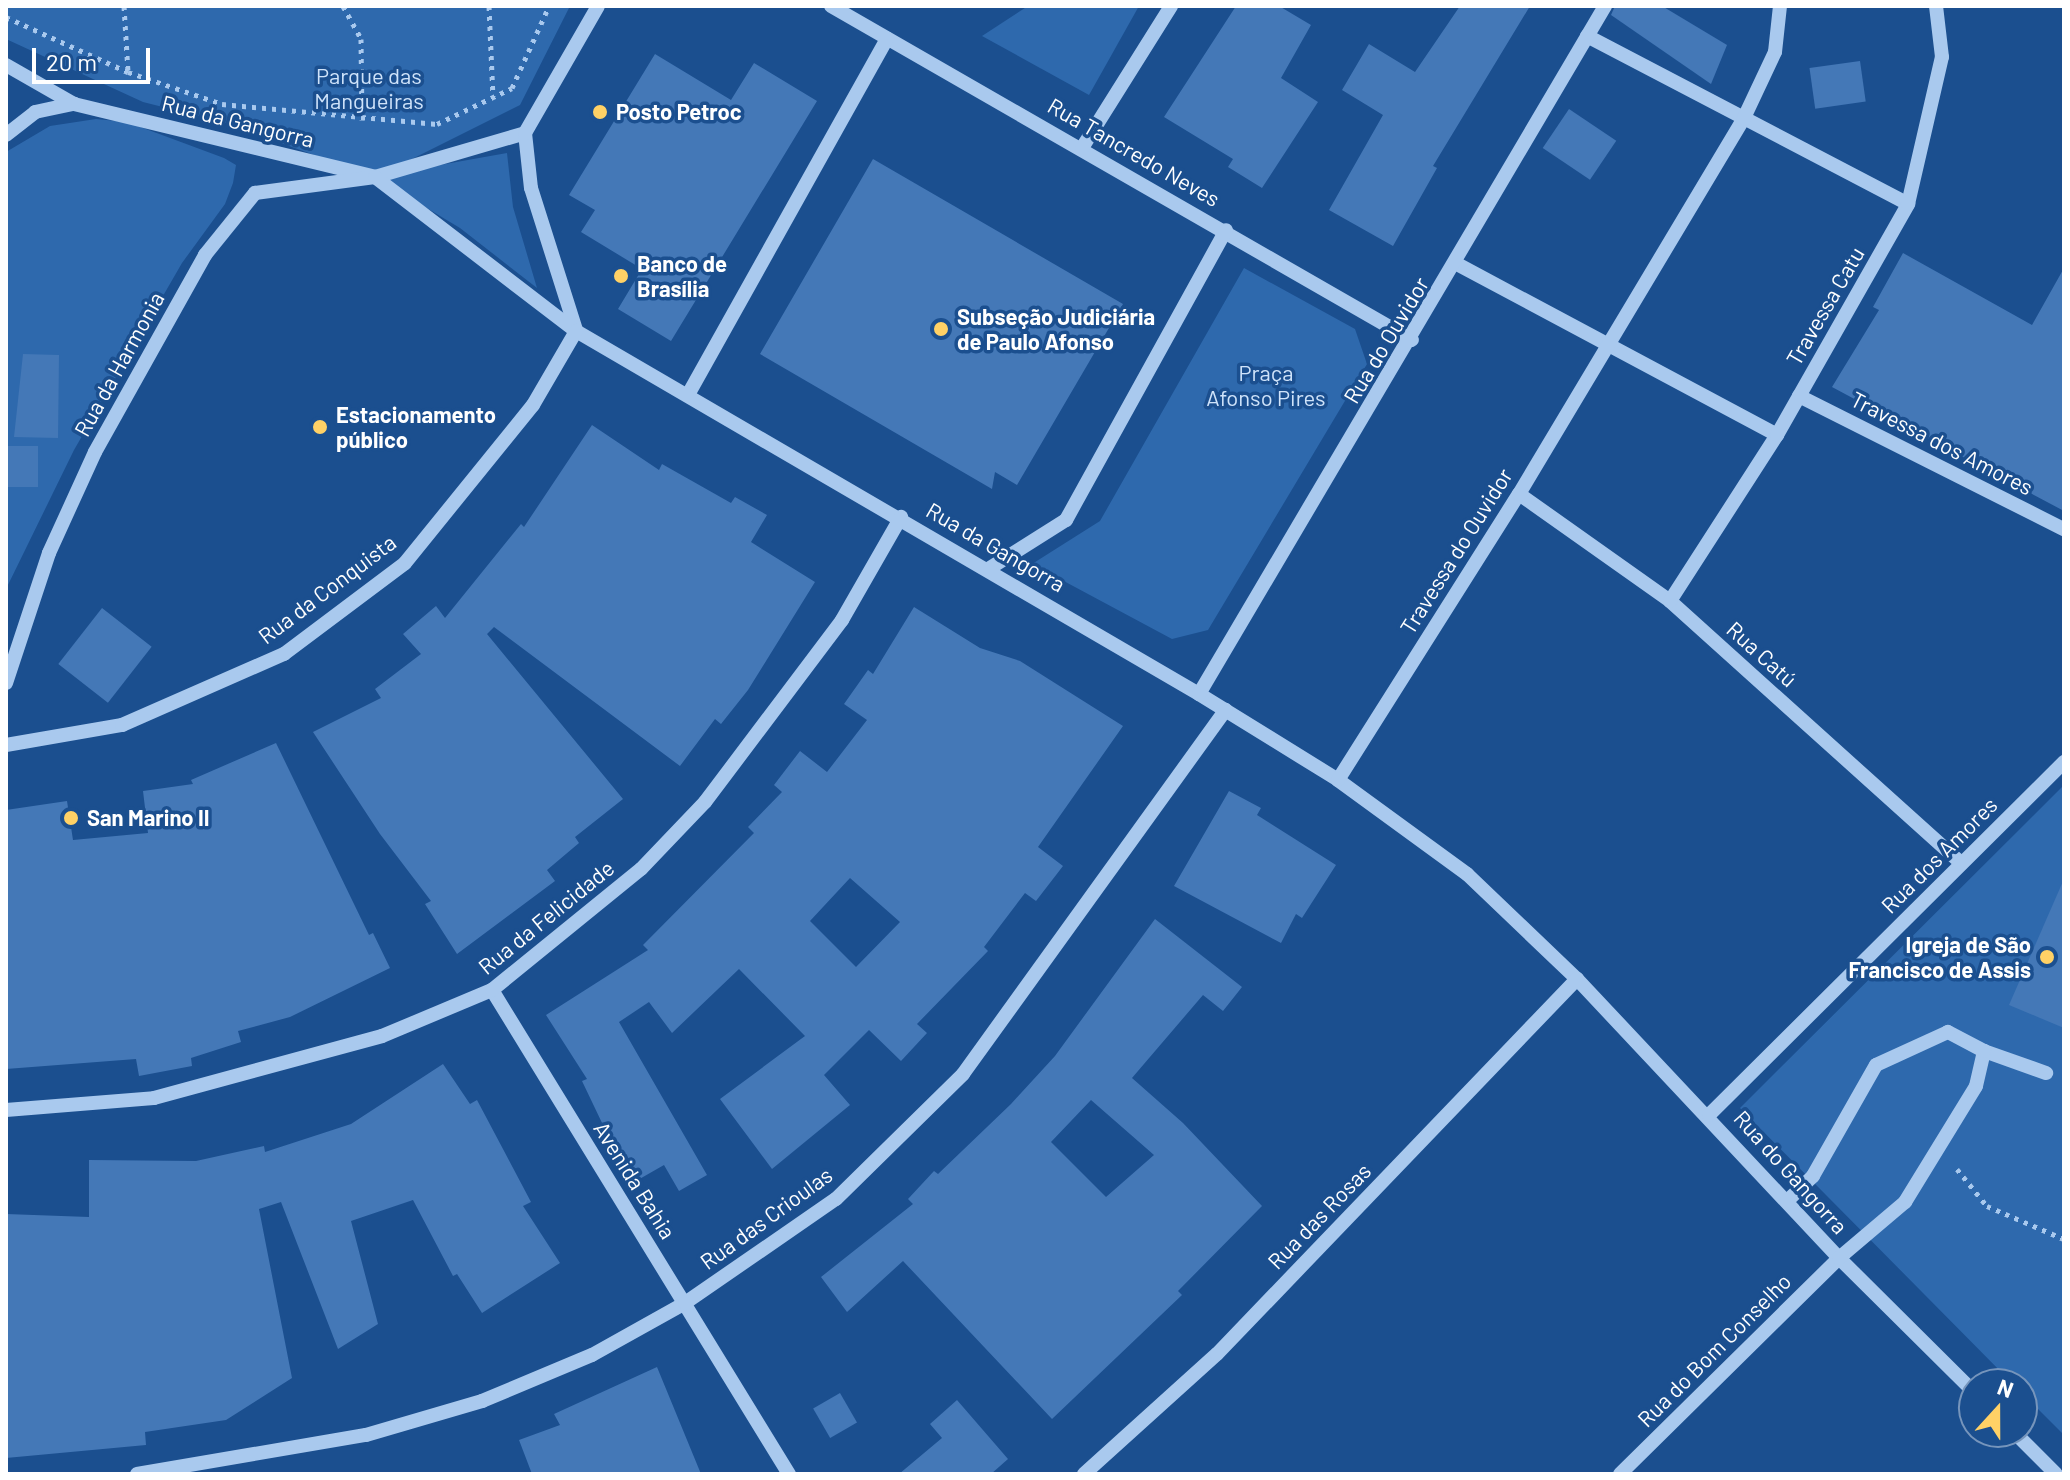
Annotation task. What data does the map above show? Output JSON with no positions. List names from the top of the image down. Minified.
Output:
{"streets":{"street":["Rua da Gangorra","Rua Tancredo Neves","Travessa Catu","Rua do Ouvidor","Rua da Harmonia","Travessa dos Amores","Travessa do Ouvidor","Rua da Conquista","Rua Catú","Rua dos Amores","Rua da Felicidade","Rua do Gangorra","Avenida Bahia","Rua das Rosas","Rua das Crioulas","Rua do Bom Conselho"]},"crossings":[["Rua da Gangorra","Rua do Ouvidor"],["Rua da Gangorra","Rua da Harmonia"],["Rua da Gangorra","Travessa do Ouvidor"],["Rua da Gangorra","Rua da Conquista"],["Rua da Gangorra","Rua da Felicidade"],["Rua da Gangorra","Rua do Gangorra"],["Rua da Gangorra","Rua das Rosas"],["Rua da Gangorra","Rua das Crioulas"],["Rua Tancredo Neves","Rua do Ouvidor"],["Travessa Catu","Travessa dos Amores"],["Travessa Catu","Rua Catú"],["Travessa do Ouvidor","Rua Catú"],["Rua Catú","Rua dos Amores"],["Rua dos Amores","Rua do Gangorra"],["Rua da Felicidade","Avenida Bahia"],["Rua do Gangorra","Rua das Rosas"],["Rua do Gangorra","Rua do Bom Conselho"],["Avenida Bahia","Rua das Crioulas"]],"parks":["Parque das Mangueiras","Praça Afonso Pires"],"places":["Posto Petroc","Banco de Brasília","Subseção Judiciária de Paulo Afonso","Estacionamento público","San Marino II","Igreja de São Francisco de Assis"],"scale_bar":"20 m","north":"top"}
